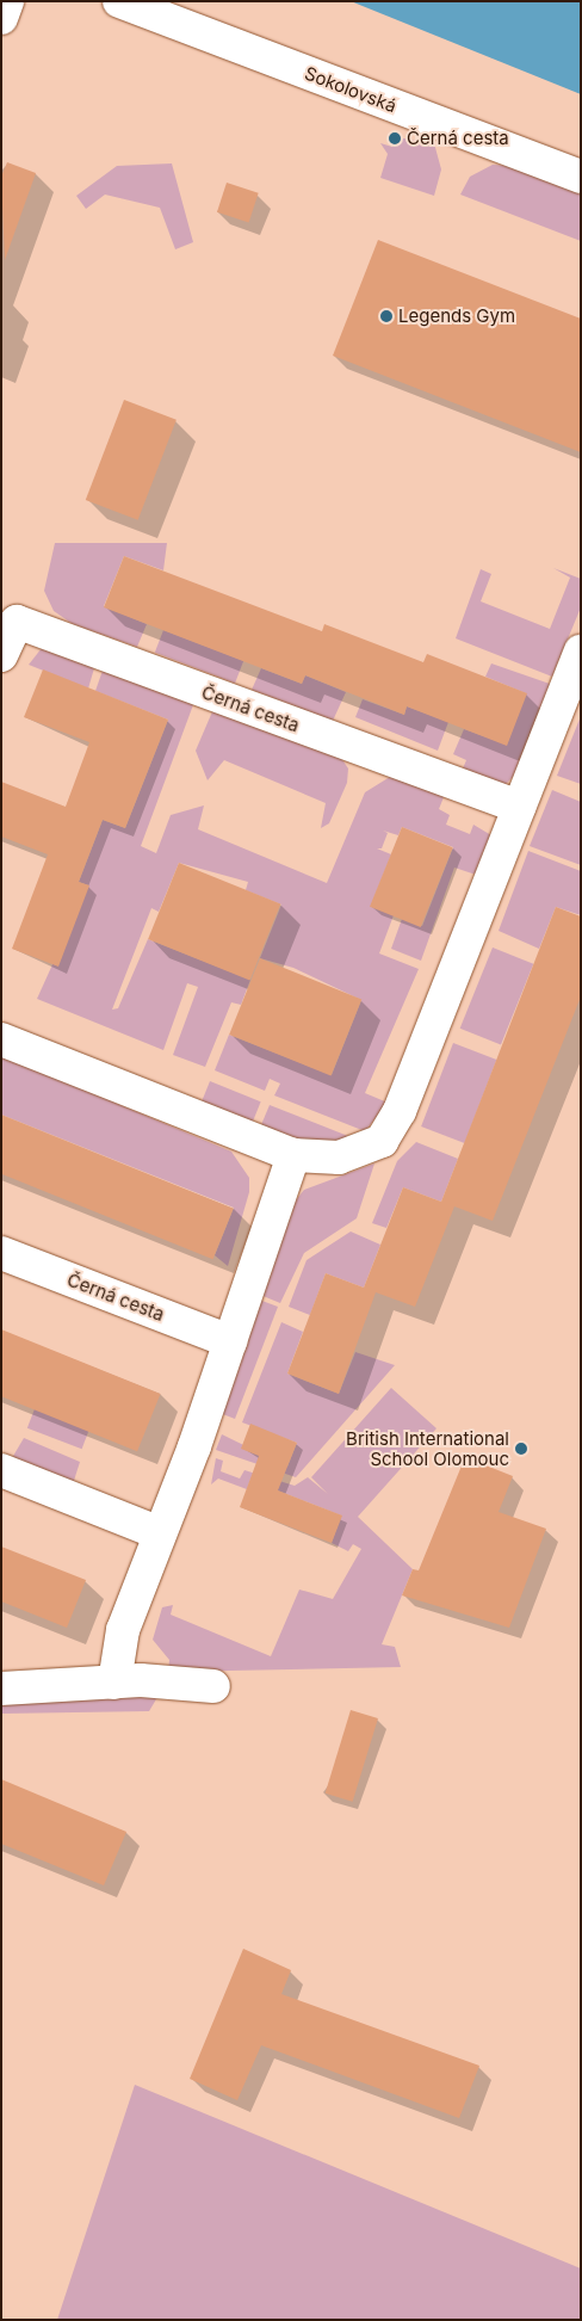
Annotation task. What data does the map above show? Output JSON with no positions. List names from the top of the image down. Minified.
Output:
{"streets":{"street":["Sokolovská","Černá cesta"]},"places":["Černá cesta","Legends Gym","British International School Olomouc"]}
